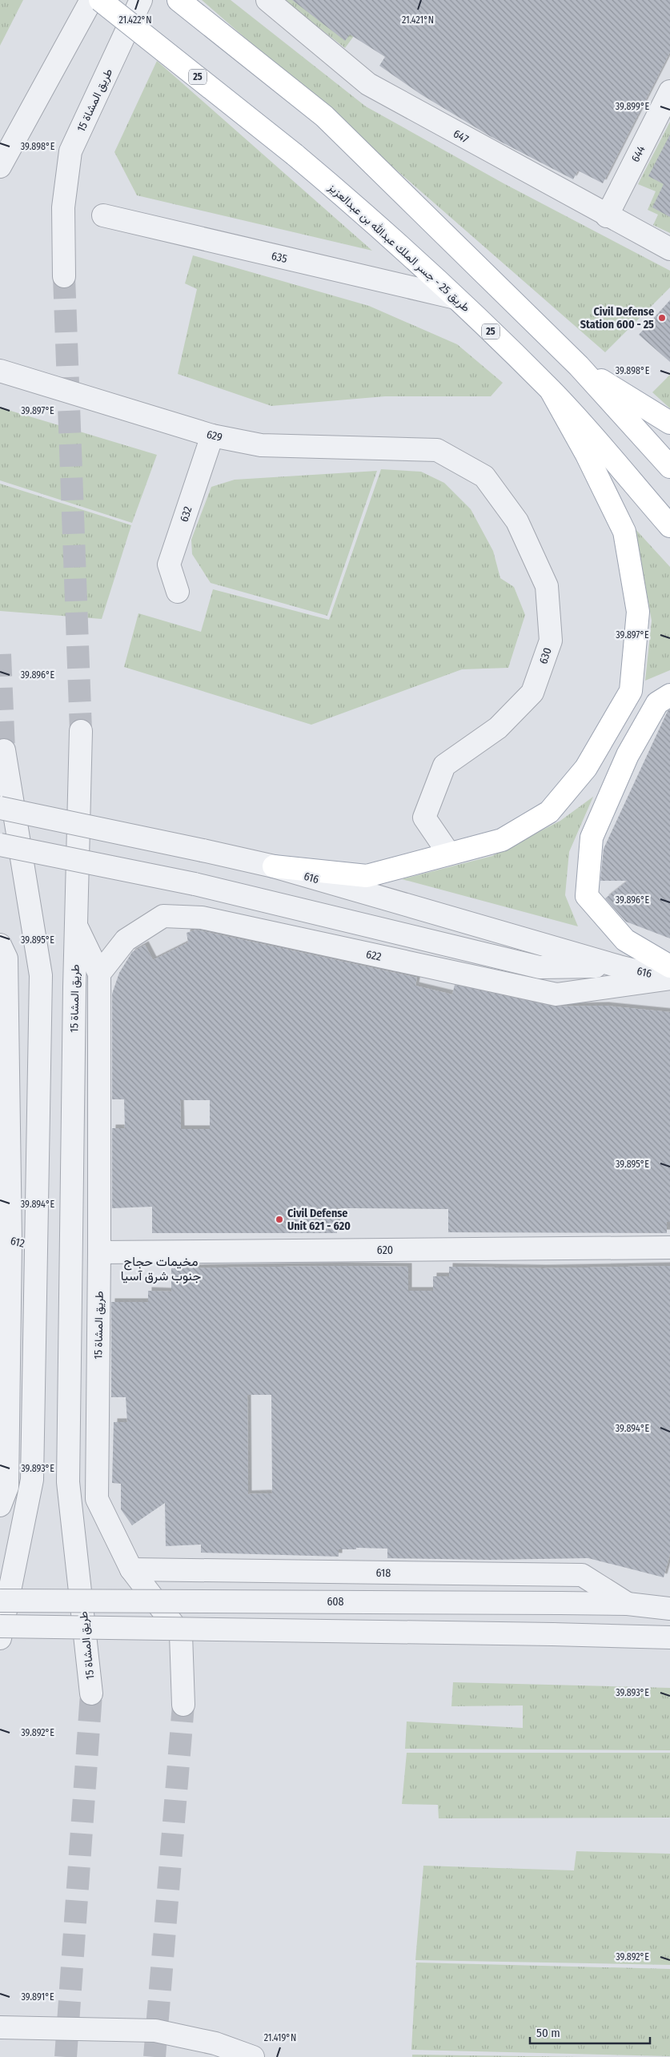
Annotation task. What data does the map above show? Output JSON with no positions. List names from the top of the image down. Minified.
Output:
{"streets":{"main road":["25","طريق 25 - جسر الملك عبدالله بن عبدالعزيز"],"street":["طريق المشاة 15","647","644","635","629","632","630","616","622","612","620","618","608"]},"crossings":[["طريق المشاة 15","622"],["طريق المشاة 15","620"],["طريق المشاة 15","618"],["647","644"],["طريق 25 - جسر الملك عبدالله بن عبدالعزيز","635"],["629","632"],["629","630"],["616","622"],["618","608"]],"districts":["مخيمات حجاج جنوب شرق آسيا"],"places":["Civil Defense Station 600 - 25","Civil Defense Unit 621 - 620"],"scale_bar":"50 m","coordinates":["21.422°N","21.421°N","39.899°E","39.898°E","39.897°E","39.896°E","39.895°E","39.894°E","39.893°E","39.892°E","39.891°E","21.419°N"]}
